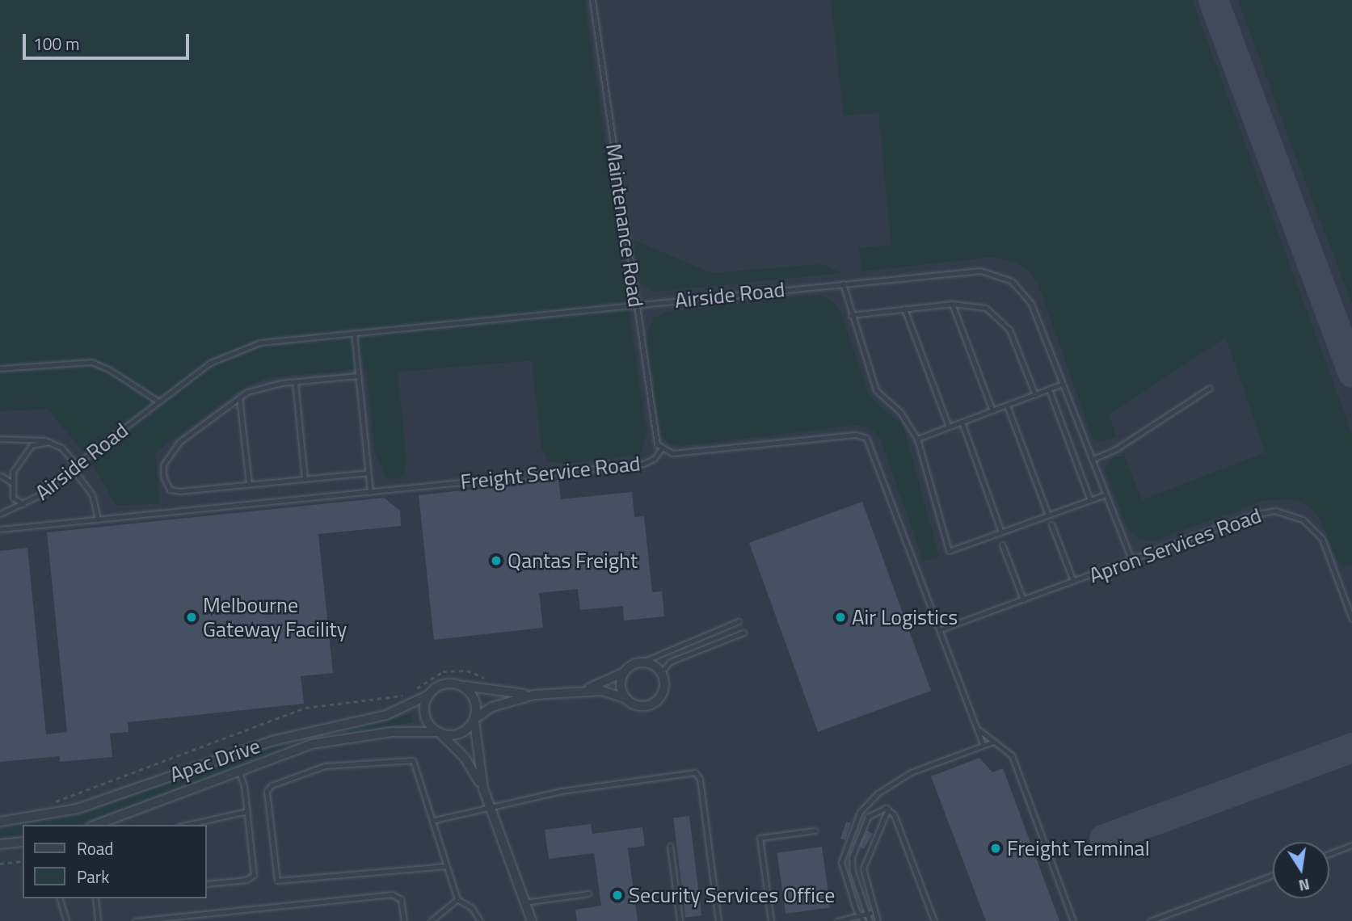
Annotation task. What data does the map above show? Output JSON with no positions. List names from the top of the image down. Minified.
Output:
{"streets":{"street":["Apac Drive"],"lane":["Maintenance Road","Airside Road","Freight Service Road","Apron Services Road"]},"crossings":[["Maintenance Road","Airside Road"],["Maintenance Road","Freight Service Road"],["Airside Road","Apron Services Road"],["Freight Service Road","Apron Services Road"]],"places":["Qantas Freight","Melbourne Gateway Facility","Air Logistics","Freight Terminal","Security Services Office"],"legend":["Road","Park"],"scale_bar":"100 m","north":"bottom"}
